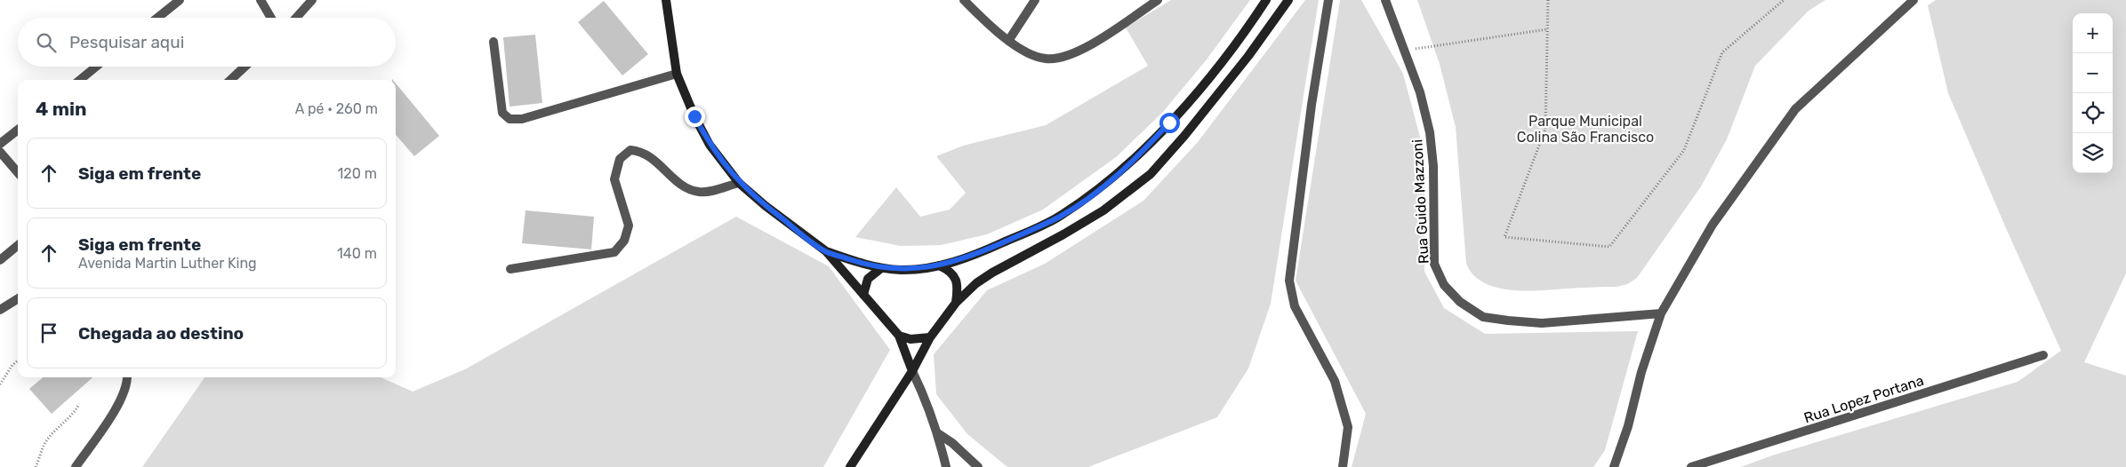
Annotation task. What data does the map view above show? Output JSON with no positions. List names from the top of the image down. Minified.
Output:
{"streets":{"street":["Rua Guido Mazzoni","Rua Lopez Portana"]},"parks":["Parque Municipal Colina São Francisco"],"page":{"map_buttons":["+","−"],"search":"Pesquisar aqui","heading":["4 min","A pé · 260 m"],"list":[["Siga em frente","120 m"],["Siga em frente","Avenida Martin Luther King","140 m"],"Chegada ao destino"]}}
